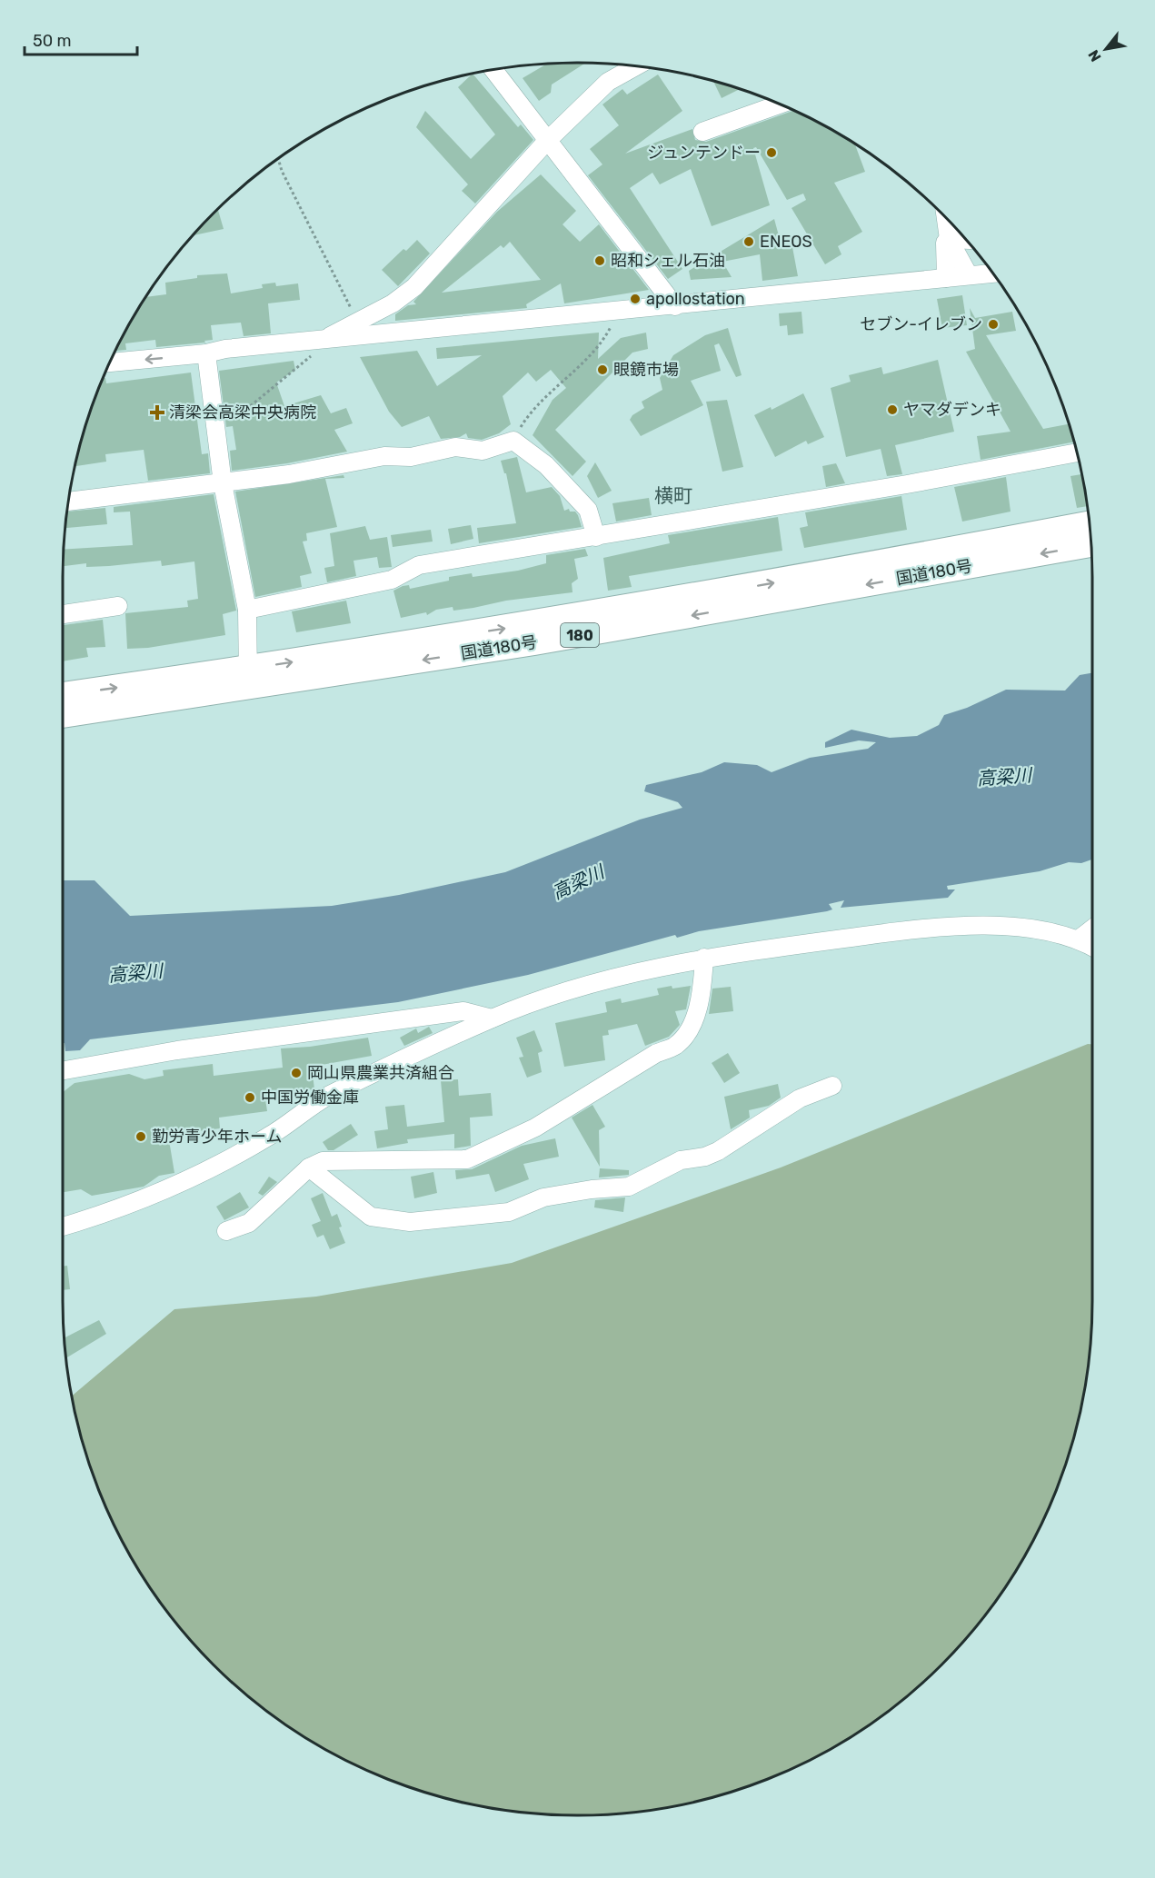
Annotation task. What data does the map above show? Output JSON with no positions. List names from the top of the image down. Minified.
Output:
{"streets":{"highway":["国道180号","180"]},"districts":["横町"],"water":["高梁川"],"places":{"other":["ジュンテンドー","ENEOS","昭和シェル石油","apollostation","セブン-イレブン","眼鏡市場","ヤマダデンキ","岡山県農業共済組合","中国労働金庫","勤労青少年ホーム"],"health":["清梁会高梁中央病院"]},"scale_bar":"50 m","north":"bottom left"}
